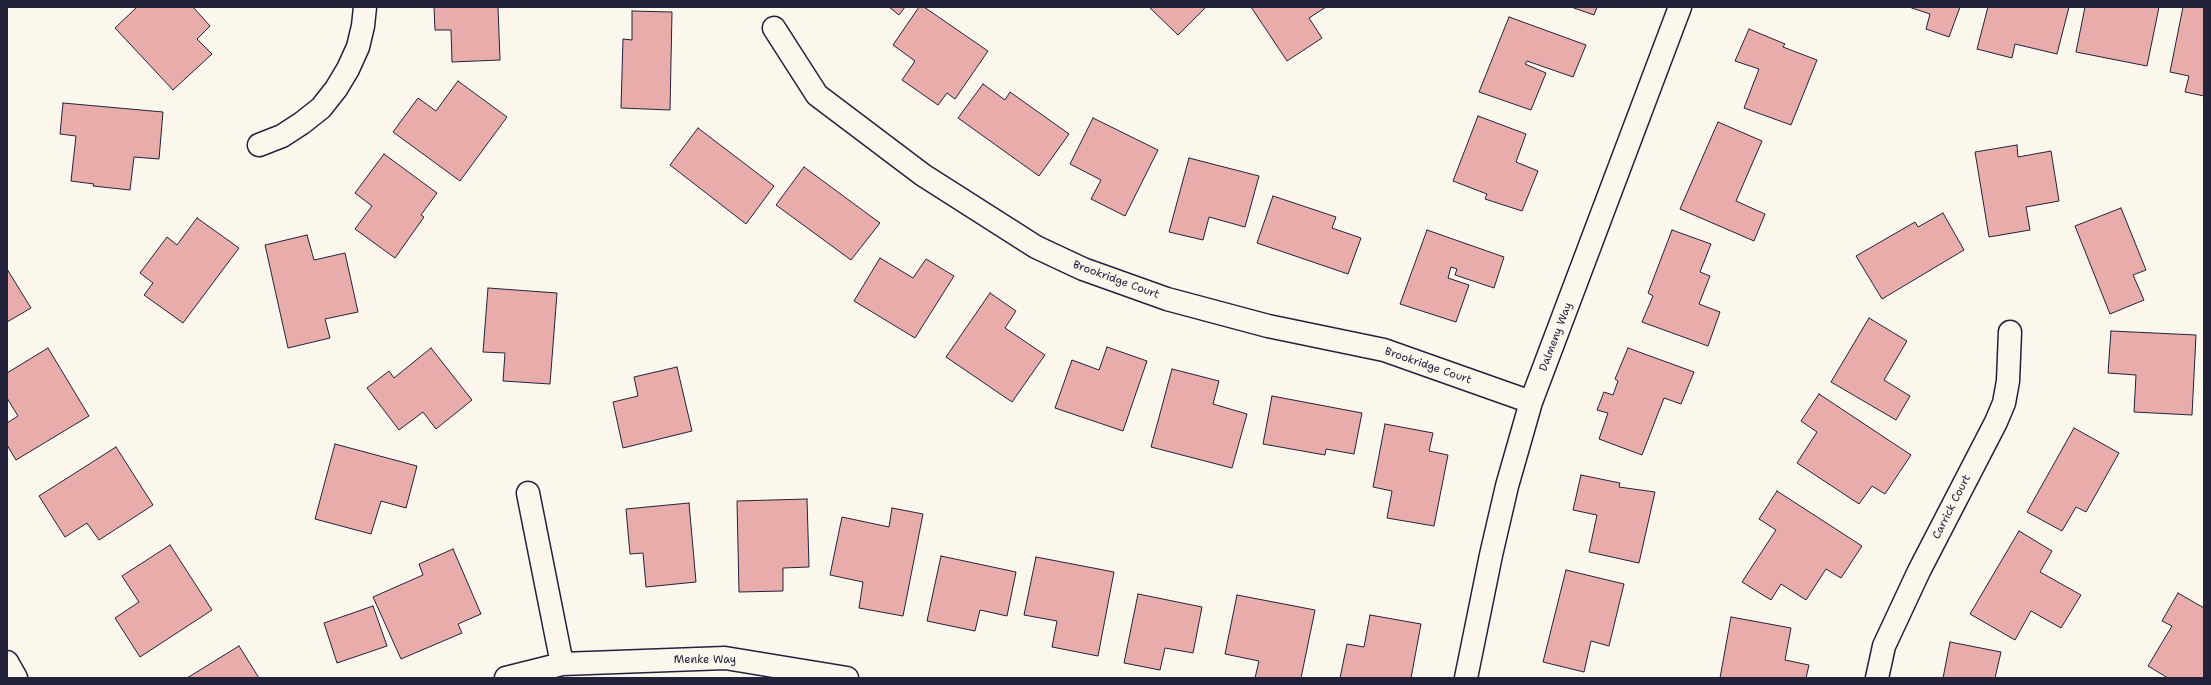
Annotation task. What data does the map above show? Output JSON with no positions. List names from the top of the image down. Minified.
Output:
{"streets":{"street":["Brookridge Court","Dalmeny Way","Carrick Court","Menke Way"]},"crossings":[["Brookridge Court","Dalmeny Way"]]}
